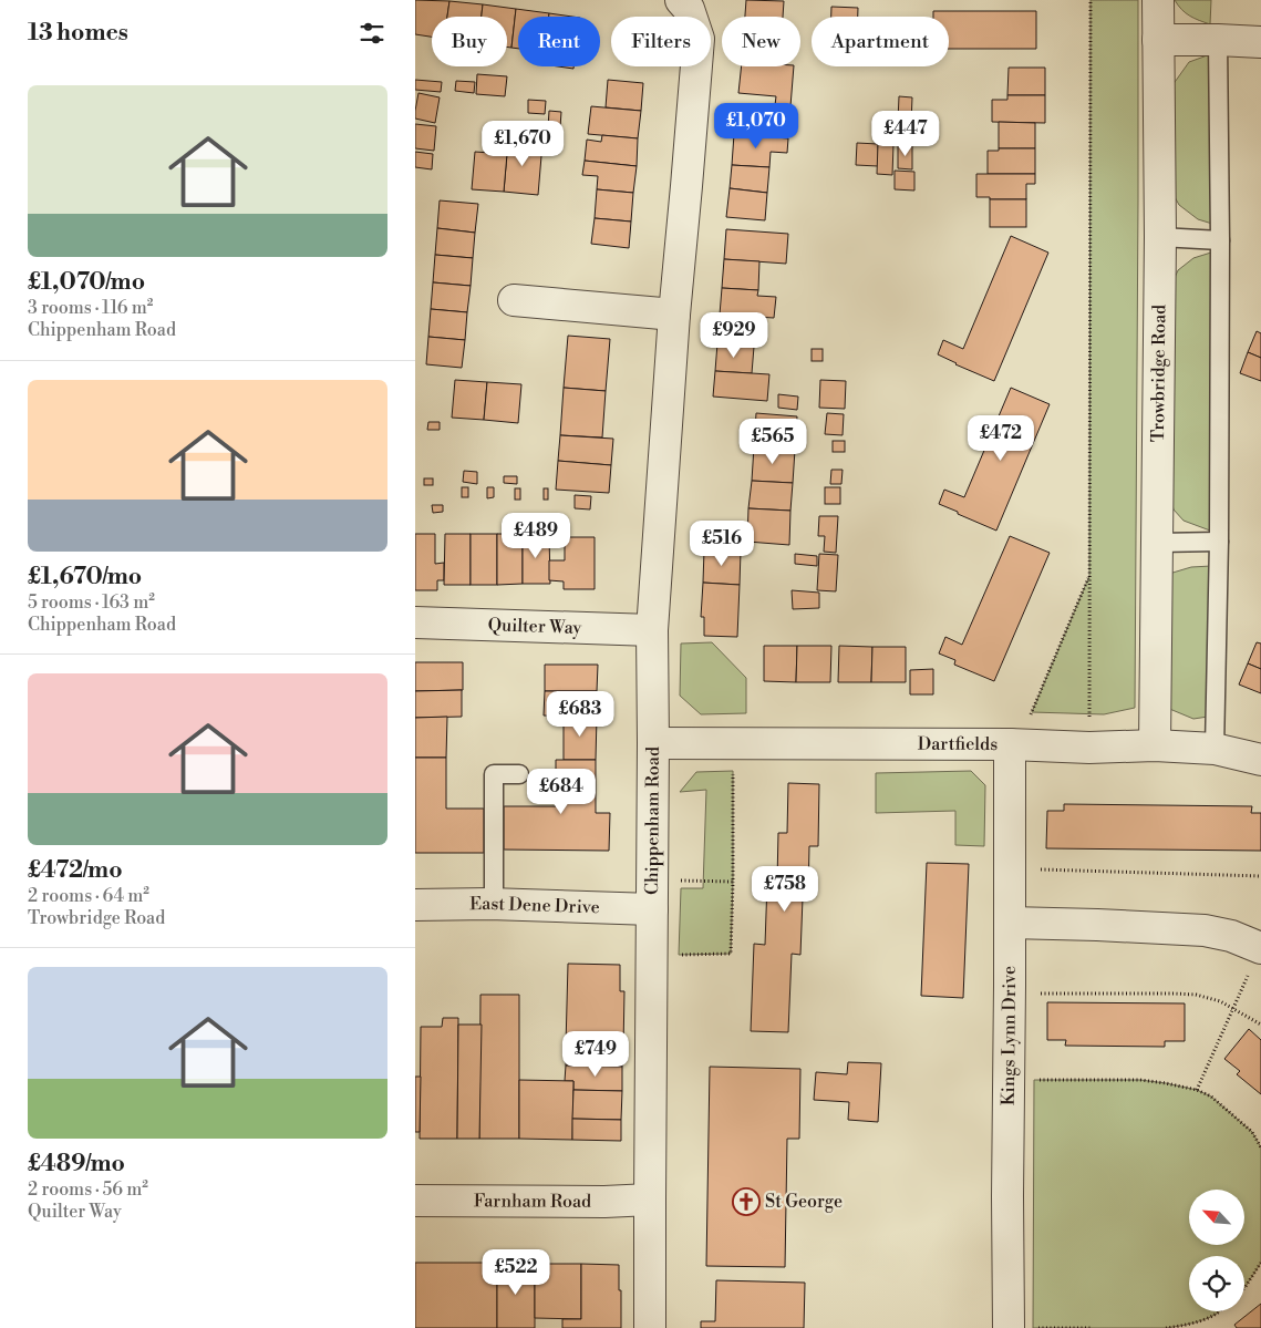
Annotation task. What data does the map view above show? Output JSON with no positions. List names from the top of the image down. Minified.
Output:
{"streets":{"street":["Trowbridge Road","Quilter Way","Dartfields","Chippenham Road","East Dene Drive","Kings Lynn Drive","Farnham Road"]},"crossings":[["Trowbridge Road","Dartfields"],["Quilter Way","Chippenham Road"],["Dartfields","Chippenham Road"],["Dartfields","Kings Lynn Drive"],["Chippenham Road","East Dene Drive"],["Chippenham Road","Farnham Road"]],"places":{"church":["St George"]},"north":"top left","page":{"heading":"13 homes","chip":["Buy","Rent","Filters","New","Apartment"],"list":[{"name":"£1,070/mo","note":"3 rooms · 116 m² · Chippenham Road"},{"name":"£1,670/mo","note":"5 rooms · 163 m² · Chippenham Road"},{"name":"£472/mo","note":"2 rooms · 64 m² · Trowbridge Road"},{"name":"£489/mo","note":"2 rooms · 56 m² · Quilter Way"}],"price":["£1,070","£447","£1,670","£929","£472","£565","£489","£516","£683","£684","£758","£749","£522"]}}
